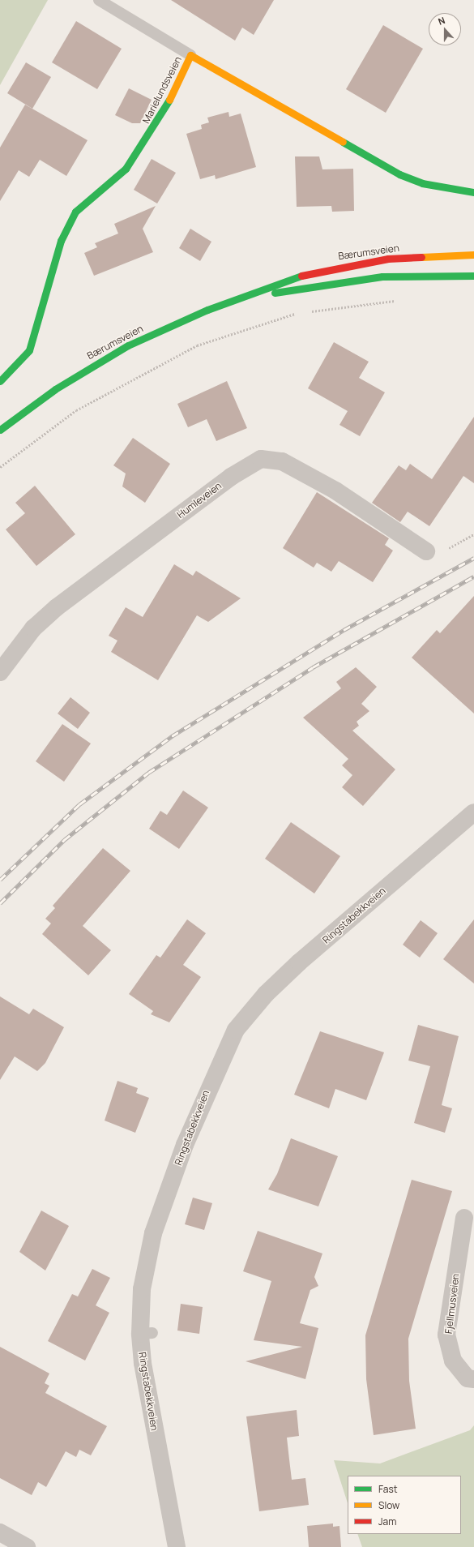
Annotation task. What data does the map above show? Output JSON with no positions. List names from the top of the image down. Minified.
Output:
{"streets":{"main road":["Marielundsveien","Bærumsveien"],"street":["Humleveien","Ringstabekkveien","Fjellmusveien"]},"legend":["Fast","Slow","Jam"],"north":"top"}
